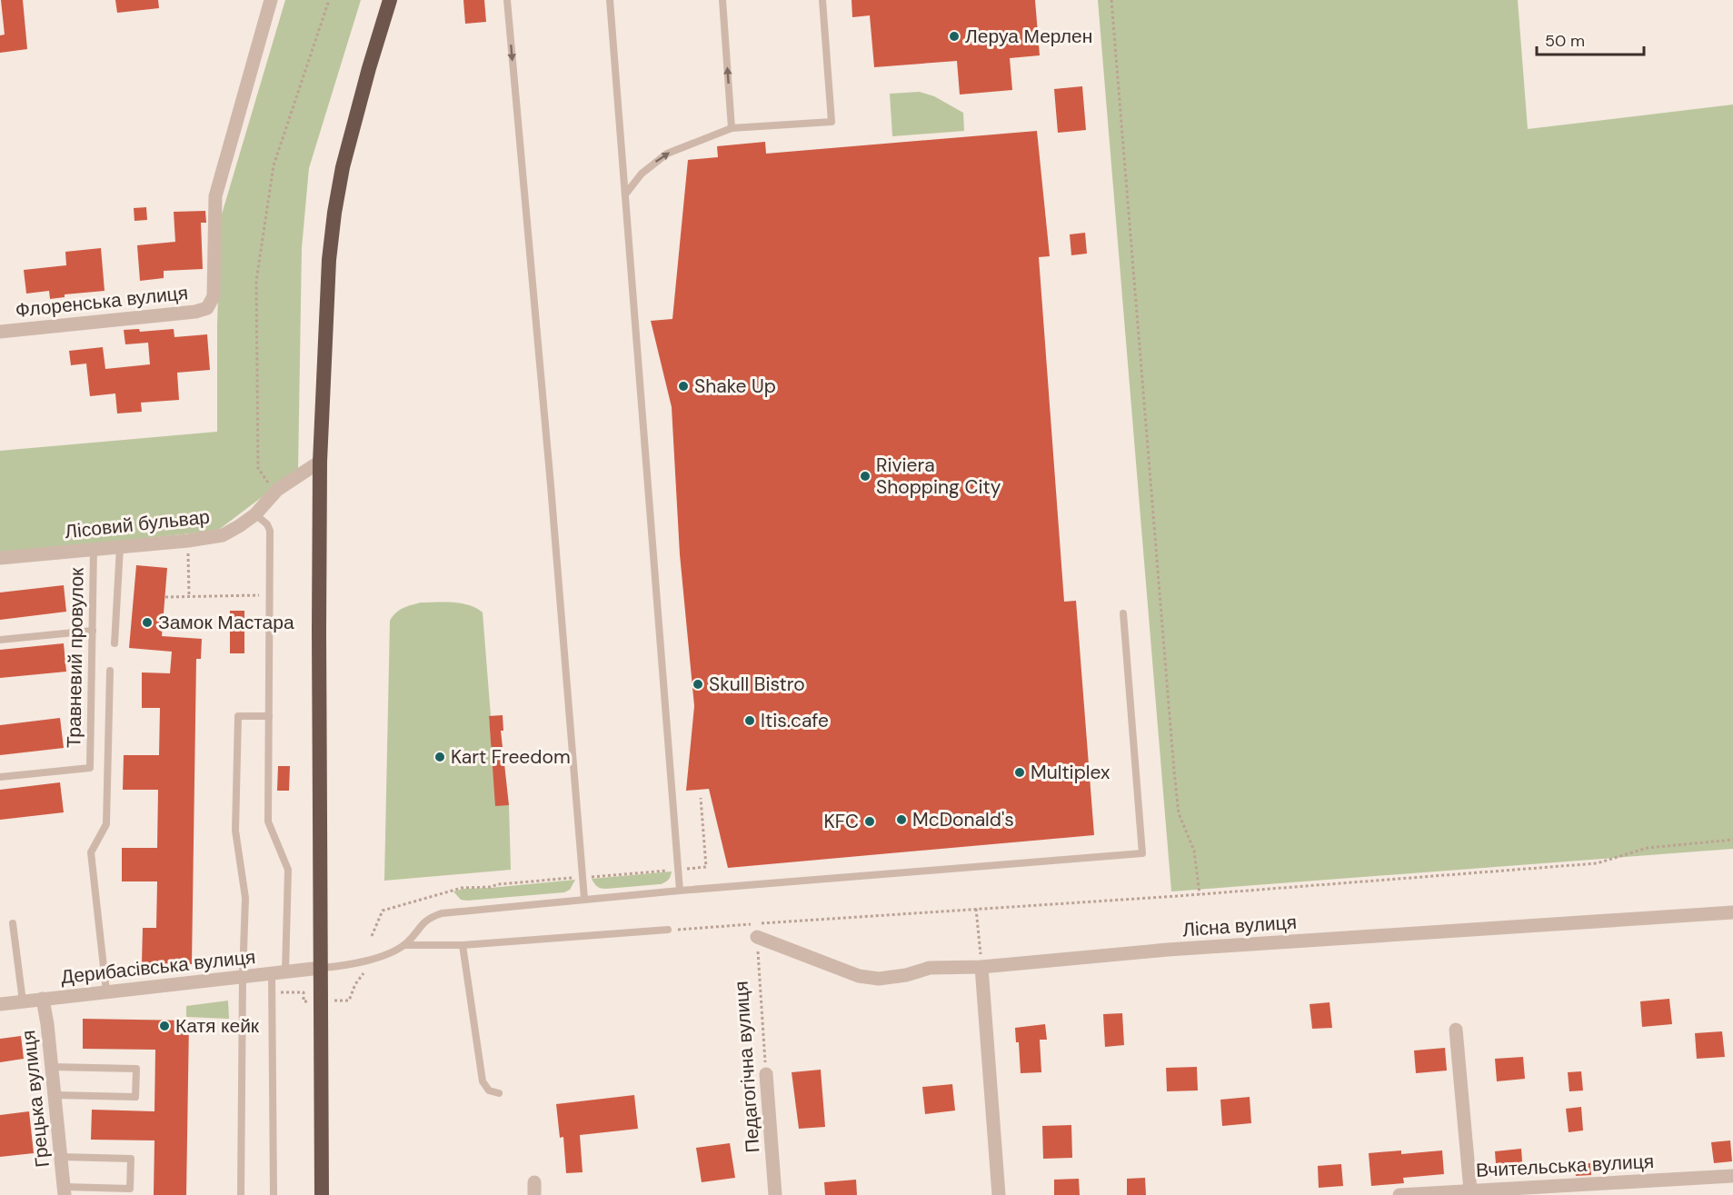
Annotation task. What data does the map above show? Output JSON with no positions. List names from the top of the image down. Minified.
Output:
{"streets":{"street":["Флоренська вулиця","Лісовий бульвар","Лісна вулиця","Дерибасівська вулиця","Педагогічна вулиця","Грецька вулиця","Вчительська вулиця"],"lane":["Травневий провулок"]},"crossings":[["Лісовий бульвар","Травневий провулок"],["Лісна вулиця","Педагогічна вулиця"],["Дерибасівська вулиця","Грецька вулиця"]],"places":["Леруа Мерлен","Shake Up","Riviera Shopping City","Замок Мастара","Skull Bistro","Itis.cafe","Kart Freedom","Multiplex","McDonald's","KFC","Катя кейк"],"scale_bar":"50 m"}
